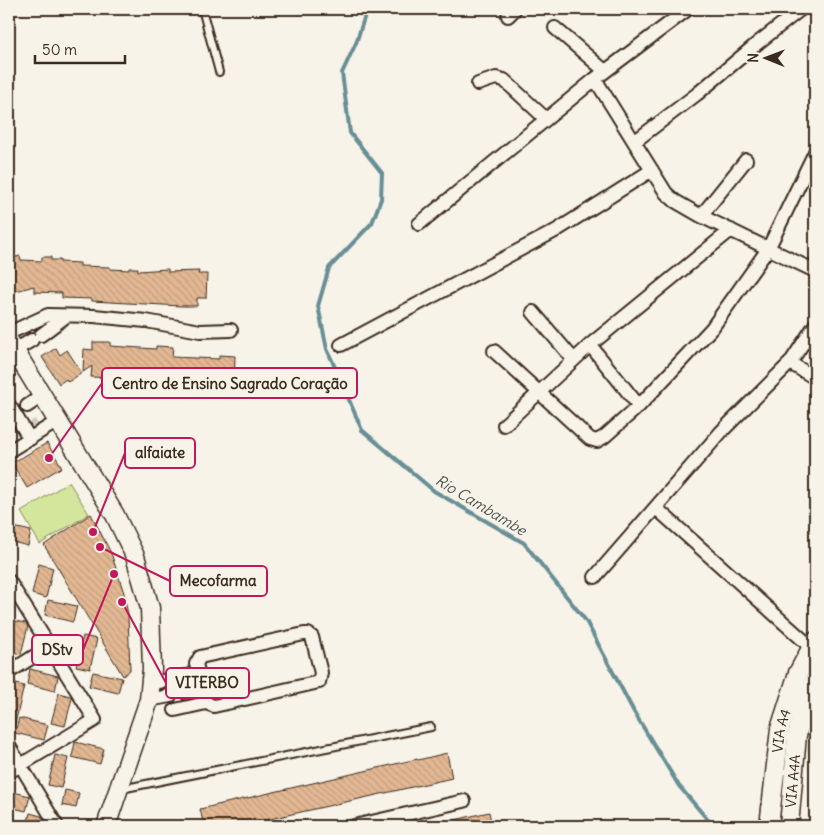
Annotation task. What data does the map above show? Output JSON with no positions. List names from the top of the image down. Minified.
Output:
{"streets":{"street":["VIA A4","VIA A4A"]},"water":["Rio Cambambe"],"places":["Centro de Ensino Sagrado Coração","alfaiate","Mecofarma","DStv","VITERBO"],"scale_bar":"50 m","north":"left"}
